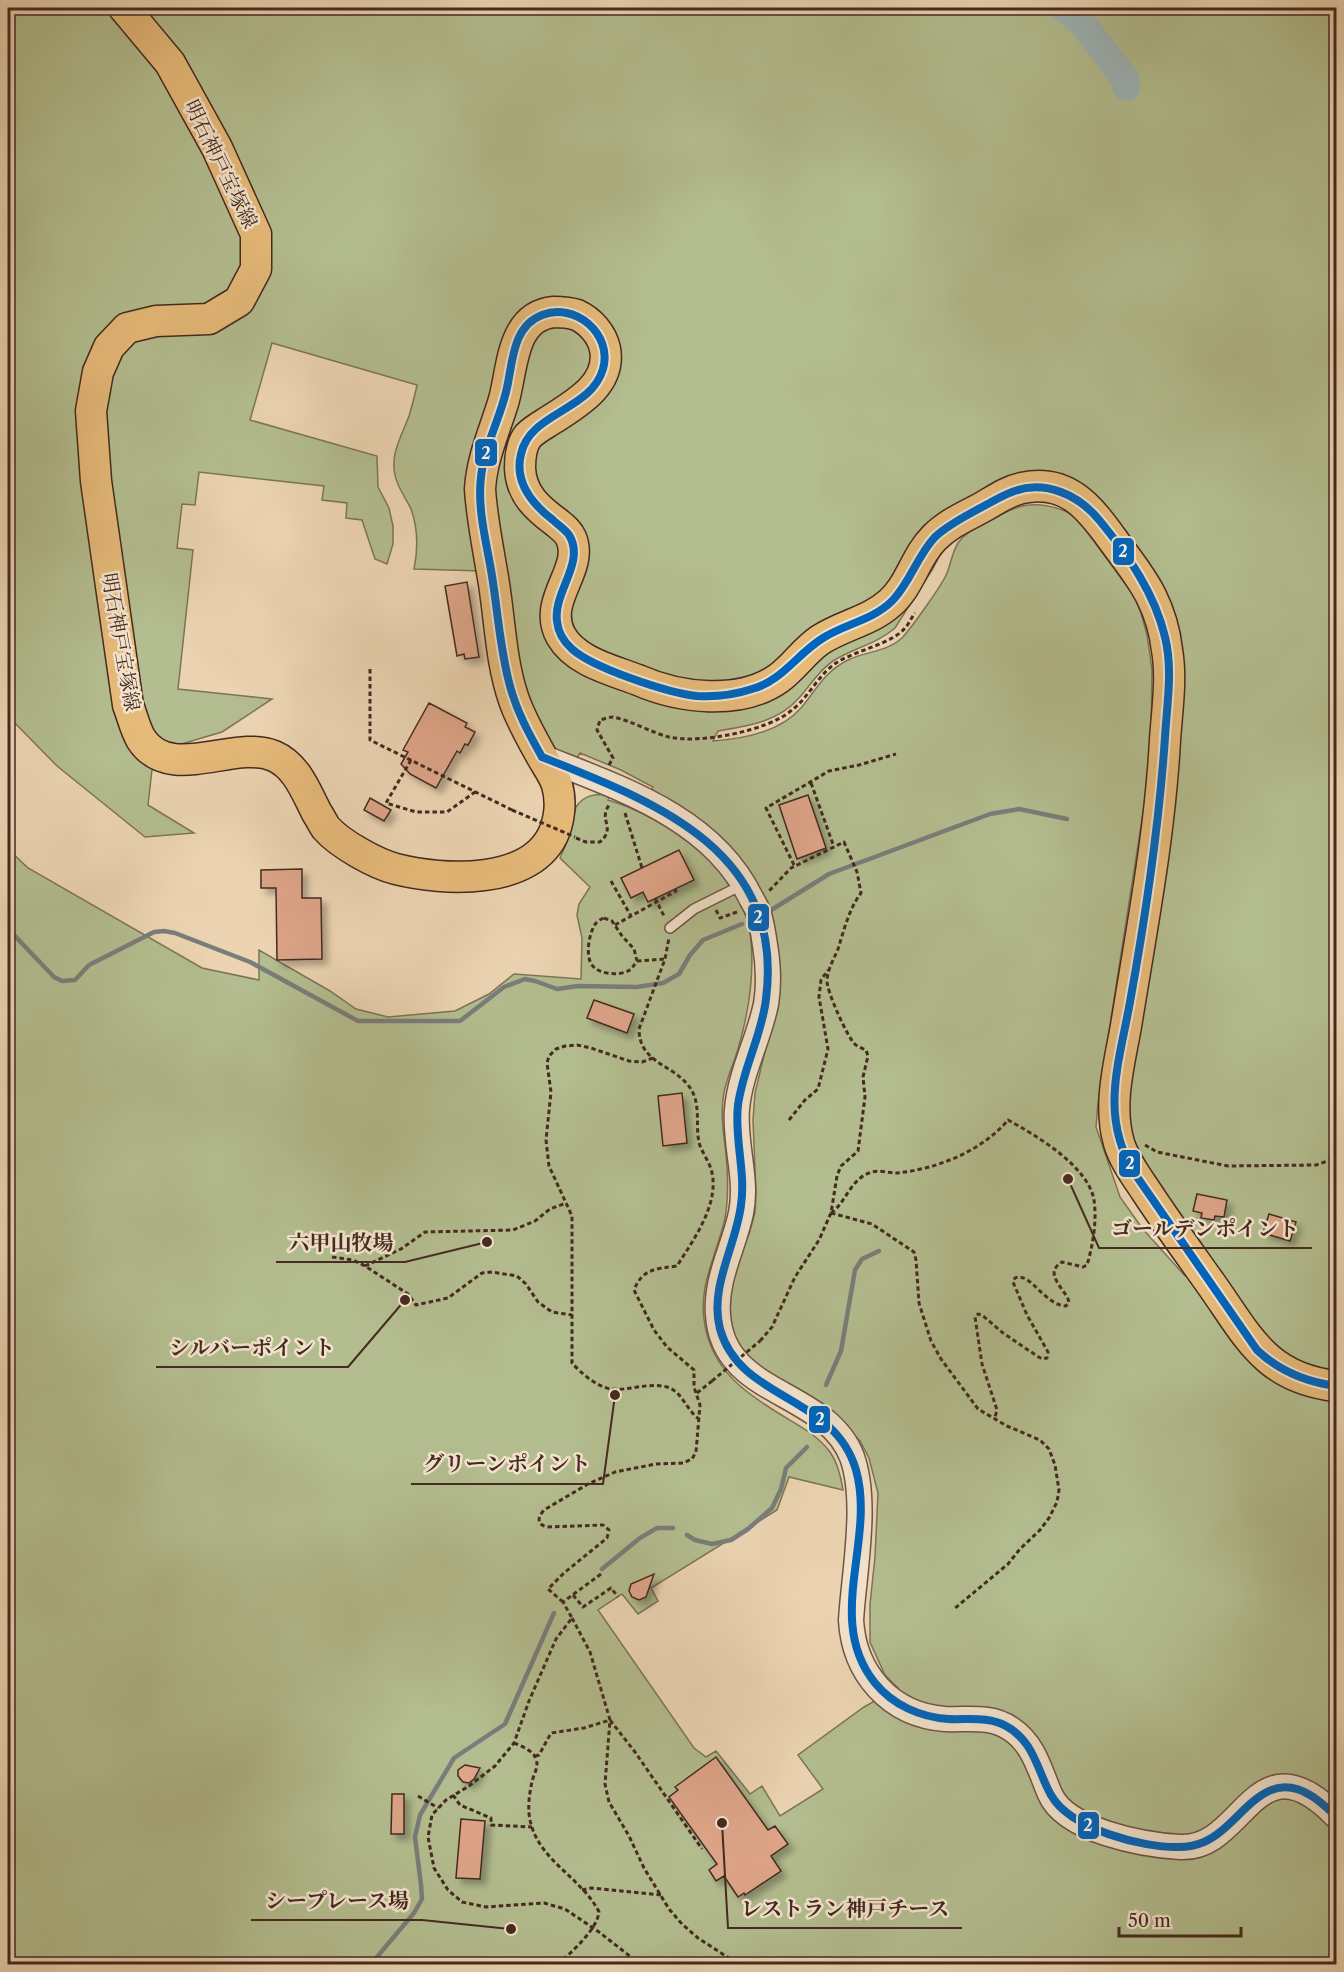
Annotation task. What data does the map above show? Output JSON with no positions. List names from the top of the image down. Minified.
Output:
{"streets":{"main road":["明石神戸宝塚線"]},"places":["ゴールデンポイント","六甲山牧場","シルバーポイント","グリーンポイント","レストラン神戸チース","シープレース場"],"lines":["transit line 2"],"scale_bar":"50 m"}
